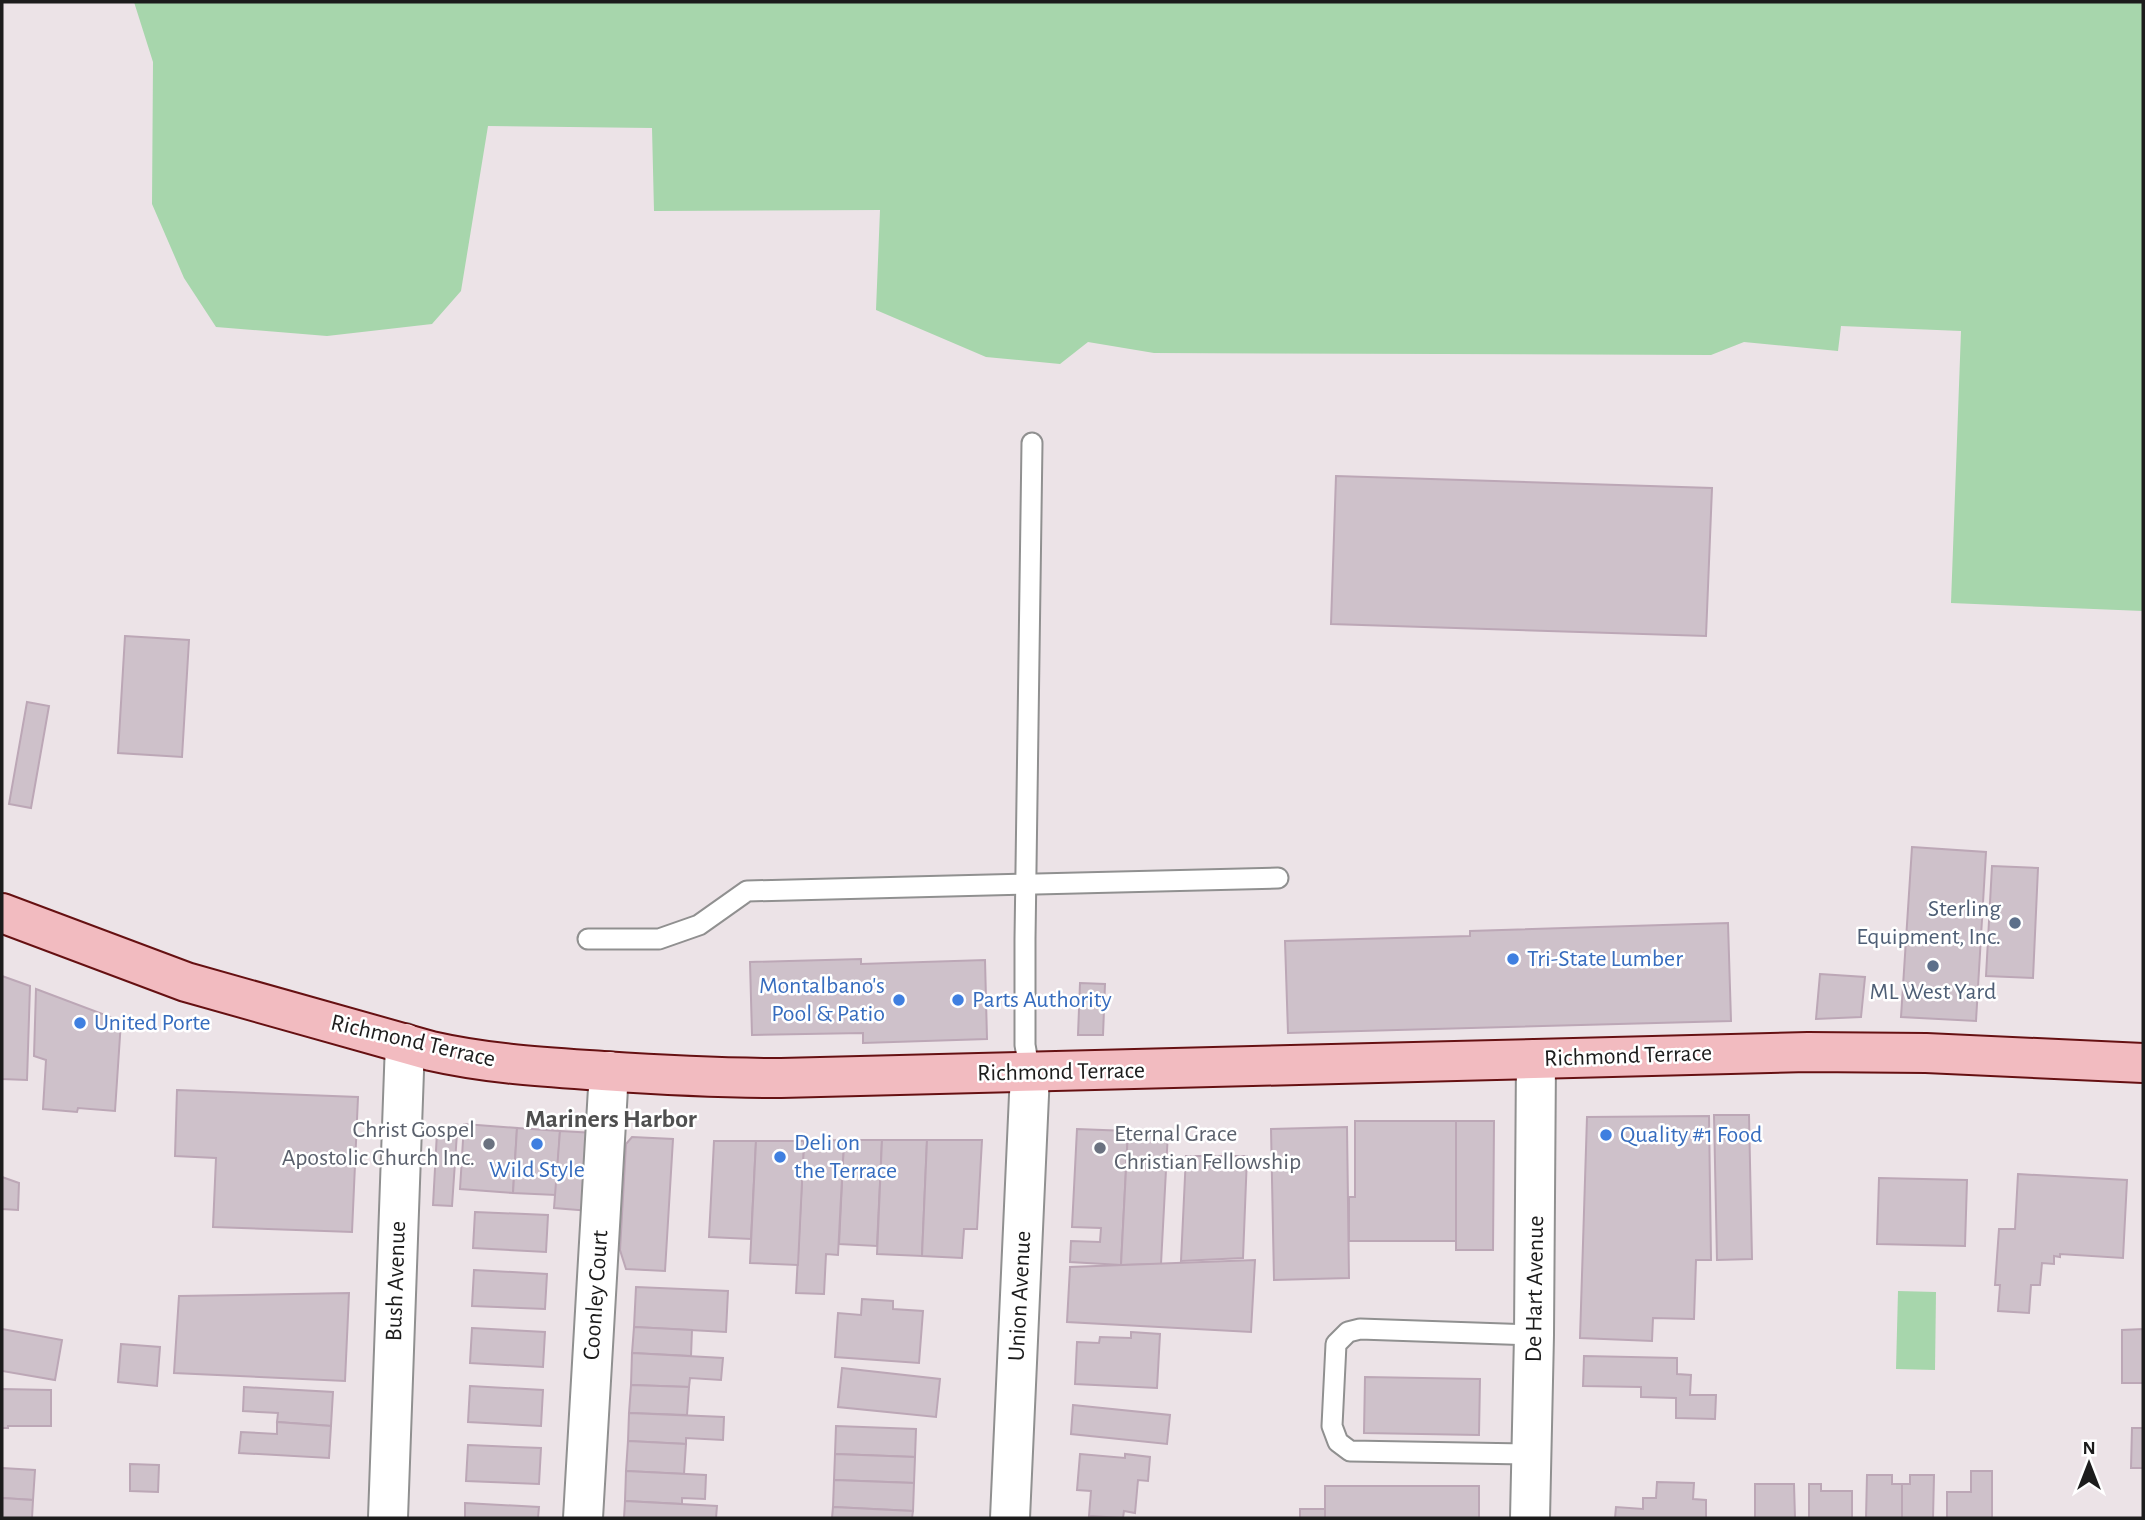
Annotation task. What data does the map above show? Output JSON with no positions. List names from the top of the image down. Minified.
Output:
{"streets":{"main road":["Richmond Terrace"],"street":["Bush Avenue","De Hart Avenue","Coonley Court","Union Avenue"]},"crossings":[["Richmond Terrace","Bush Avenue"],["Richmond Terrace","De Hart Avenue"],["Richmond Terrace","Coonley Court"],["Richmond Terrace","Union Avenue"]],"districts":["Mariners Harbor"],"places":["Sterling Equipment, Inc.","Tri-State Lumber","ML West Yard","Montalbano's Pool & Patio","Parts Authority","United Porte","Quality #1 Food","Christ Gospel Apostolic Church Inc.","Wild Style","Eternal Grace Christian Fellowship","Deli on the Terrace"],"north":"top"}
